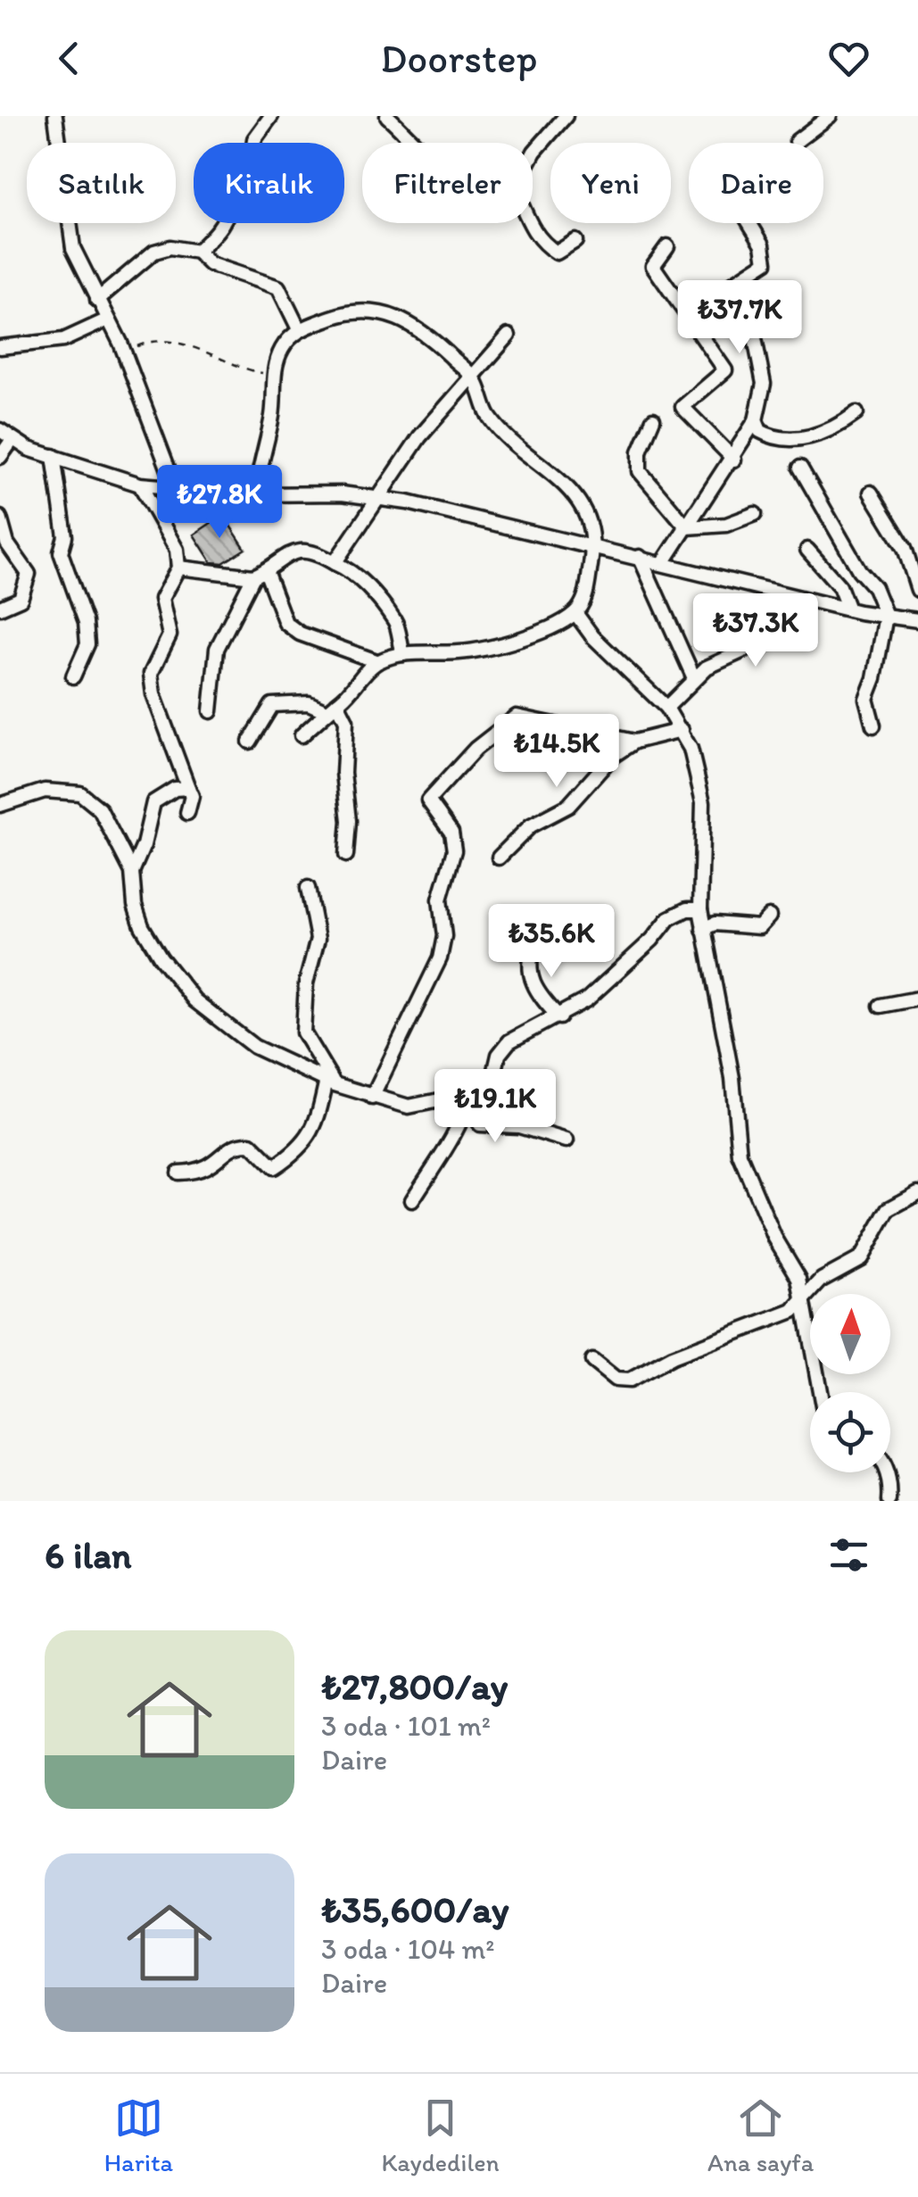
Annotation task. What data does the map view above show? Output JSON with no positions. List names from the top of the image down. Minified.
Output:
{"north":"top","page":{"header":"Doorstep","chip":["Satılık","Kiralık","Filtreler","Yeni","Daire"],"price":["₺37.7K","₺27.8K","₺37.3K","₺14.5K","₺35.6K","₺19.1K"],"heading":"6 ilan","list":[{"name":"₺27,800/ay","note":"3 oda · 101 m² · Daire"},{"name":"₺35,600/ay","note":"3 oda · 104 m² · Daire"}],"tabs":["Harita","Kaydedilen","Ana sayfa"]}}
